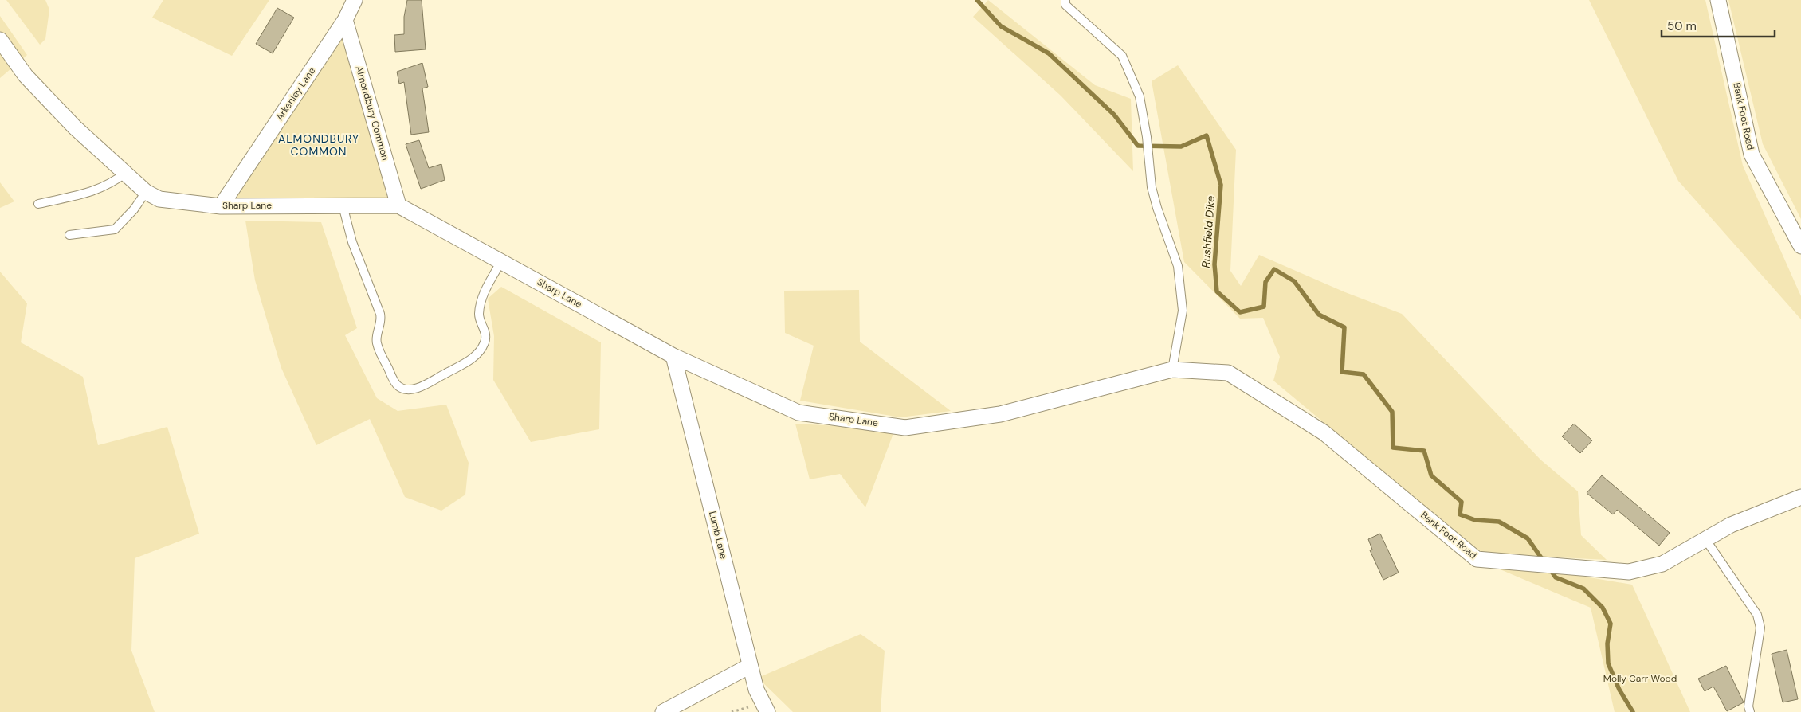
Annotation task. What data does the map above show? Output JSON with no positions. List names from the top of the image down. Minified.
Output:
{"streets":{"street":["Arkenley Lane","Almondbury Common","Bank Foot Road","Sharp Lane","Lumb Lane"]},"crossings":[["Arkenley Lane","Almondbury Common"],["Arkenley Lane","Sharp Lane"],["Almondbury Common","Sharp Lane"],["Bank Foot Road","Sharp Lane"],["Sharp Lane","Lumb Lane"]],"districts":["ALMONDBURY COMMON"],"water":["Rushfield Dike"],"parks":["Molly Carr Wood"],"scale_bar":"50 m"}
